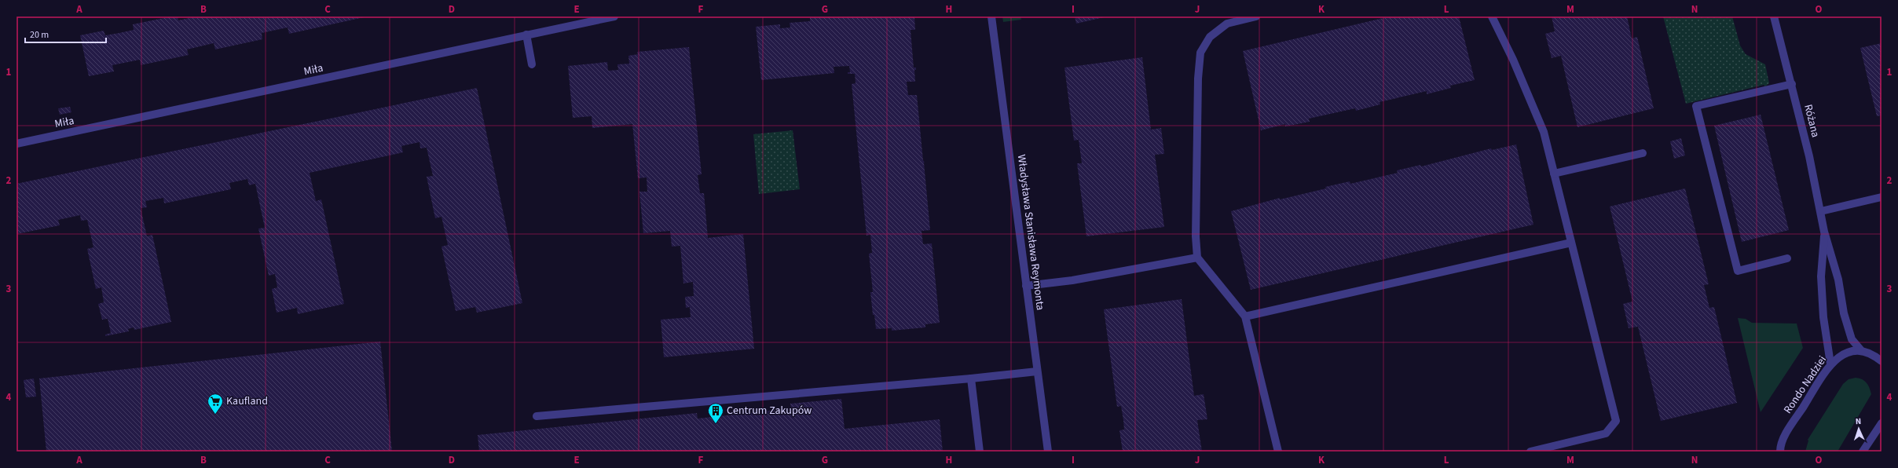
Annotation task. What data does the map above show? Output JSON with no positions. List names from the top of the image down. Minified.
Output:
{"streets":{"street":["Miła","Różana","Władysława Stanisława Reymonta","Rondo Nadziei"]},"crossings":[["Różana","Rondo Nadziei"]],"places":{"supermarket":["Kaufland"],"building":["Centrum Zakupów"]},"scale_bar":"20 m","north":"top","grid":{"columns":["A","B","C","D","E","F","G","H","I","J","K","L","M","N","O"],"rows":["1","2","3","4"]}}
